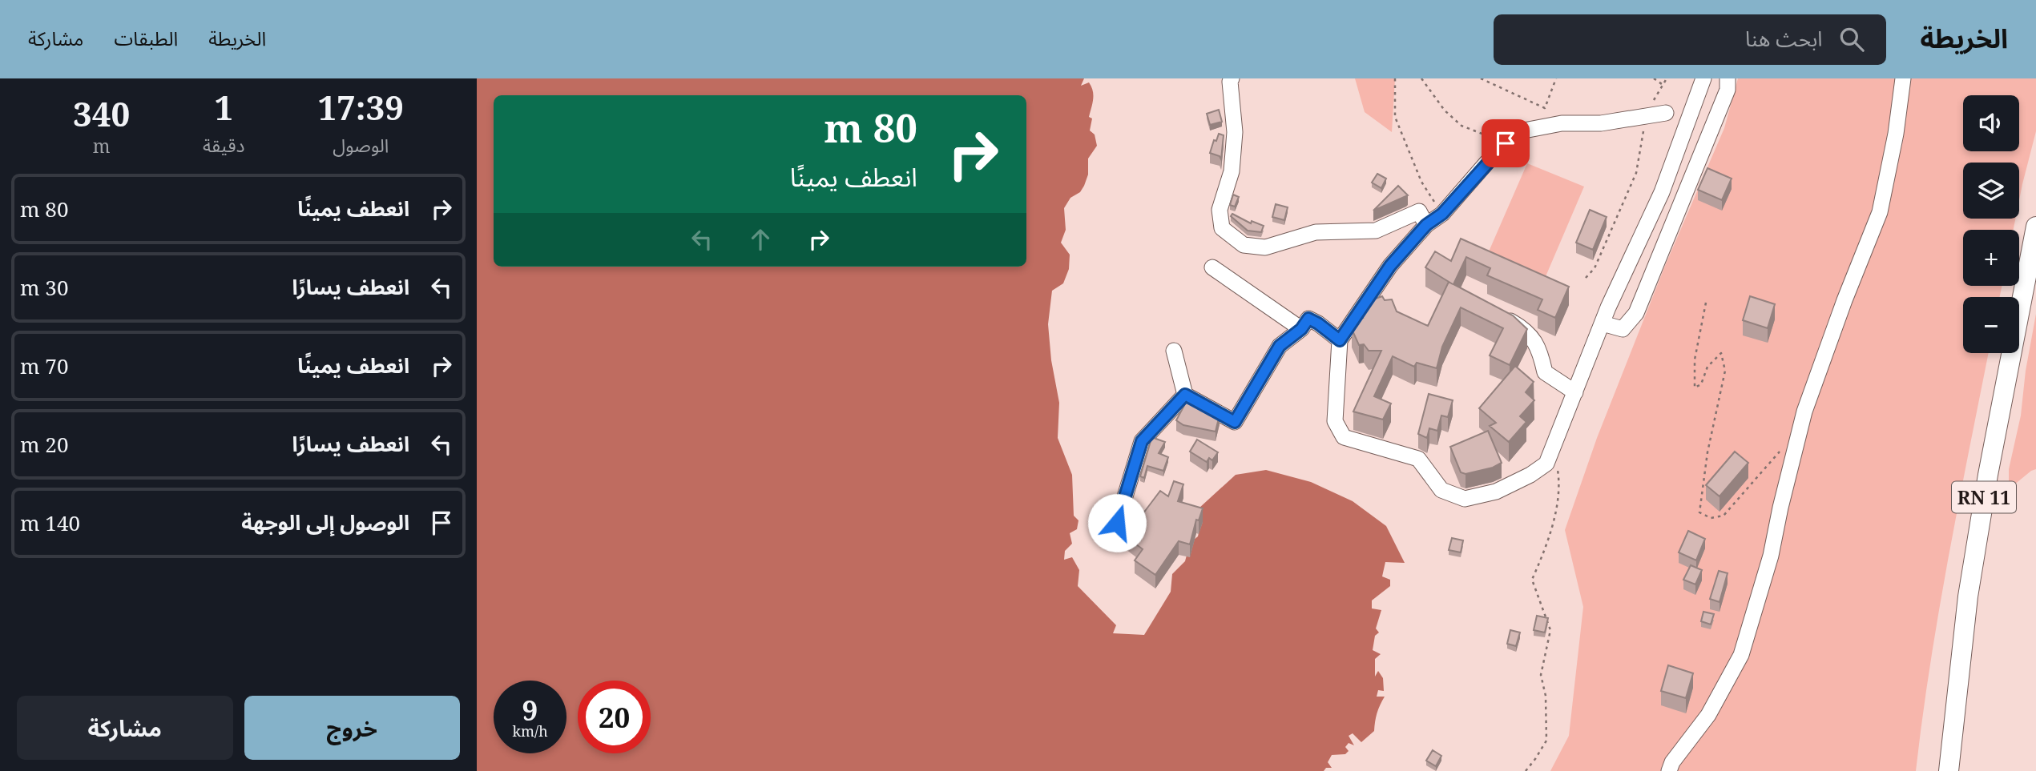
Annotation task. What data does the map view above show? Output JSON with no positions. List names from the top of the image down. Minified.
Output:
{"streets":{"main road":["RN 11"]},"page":{"header":"الخريطة","search":"ابحث هنا","nav":["الخريطة","الطبقات","مشاركة"],"eta":["17:39","الوصول","1","دقيقة","340","m"],"map_buttons":["+","−"],"turn":["80 m","انعطف يمينًا"],"list":[{"name":"انعطف يمينًا","value":"80 m"},{"name":"انعطف يسارًا","value":"30 m"},{"name":"انعطف يمينًا","value":"70 m"},{"name":"انعطف يسارًا","value":"20 m"},{"name":"الوصول إلى الوجهة","value":"140 m"}],"speed":"9 km/h","limit":"20","buttons":["خروج","مشاركة"]}}
